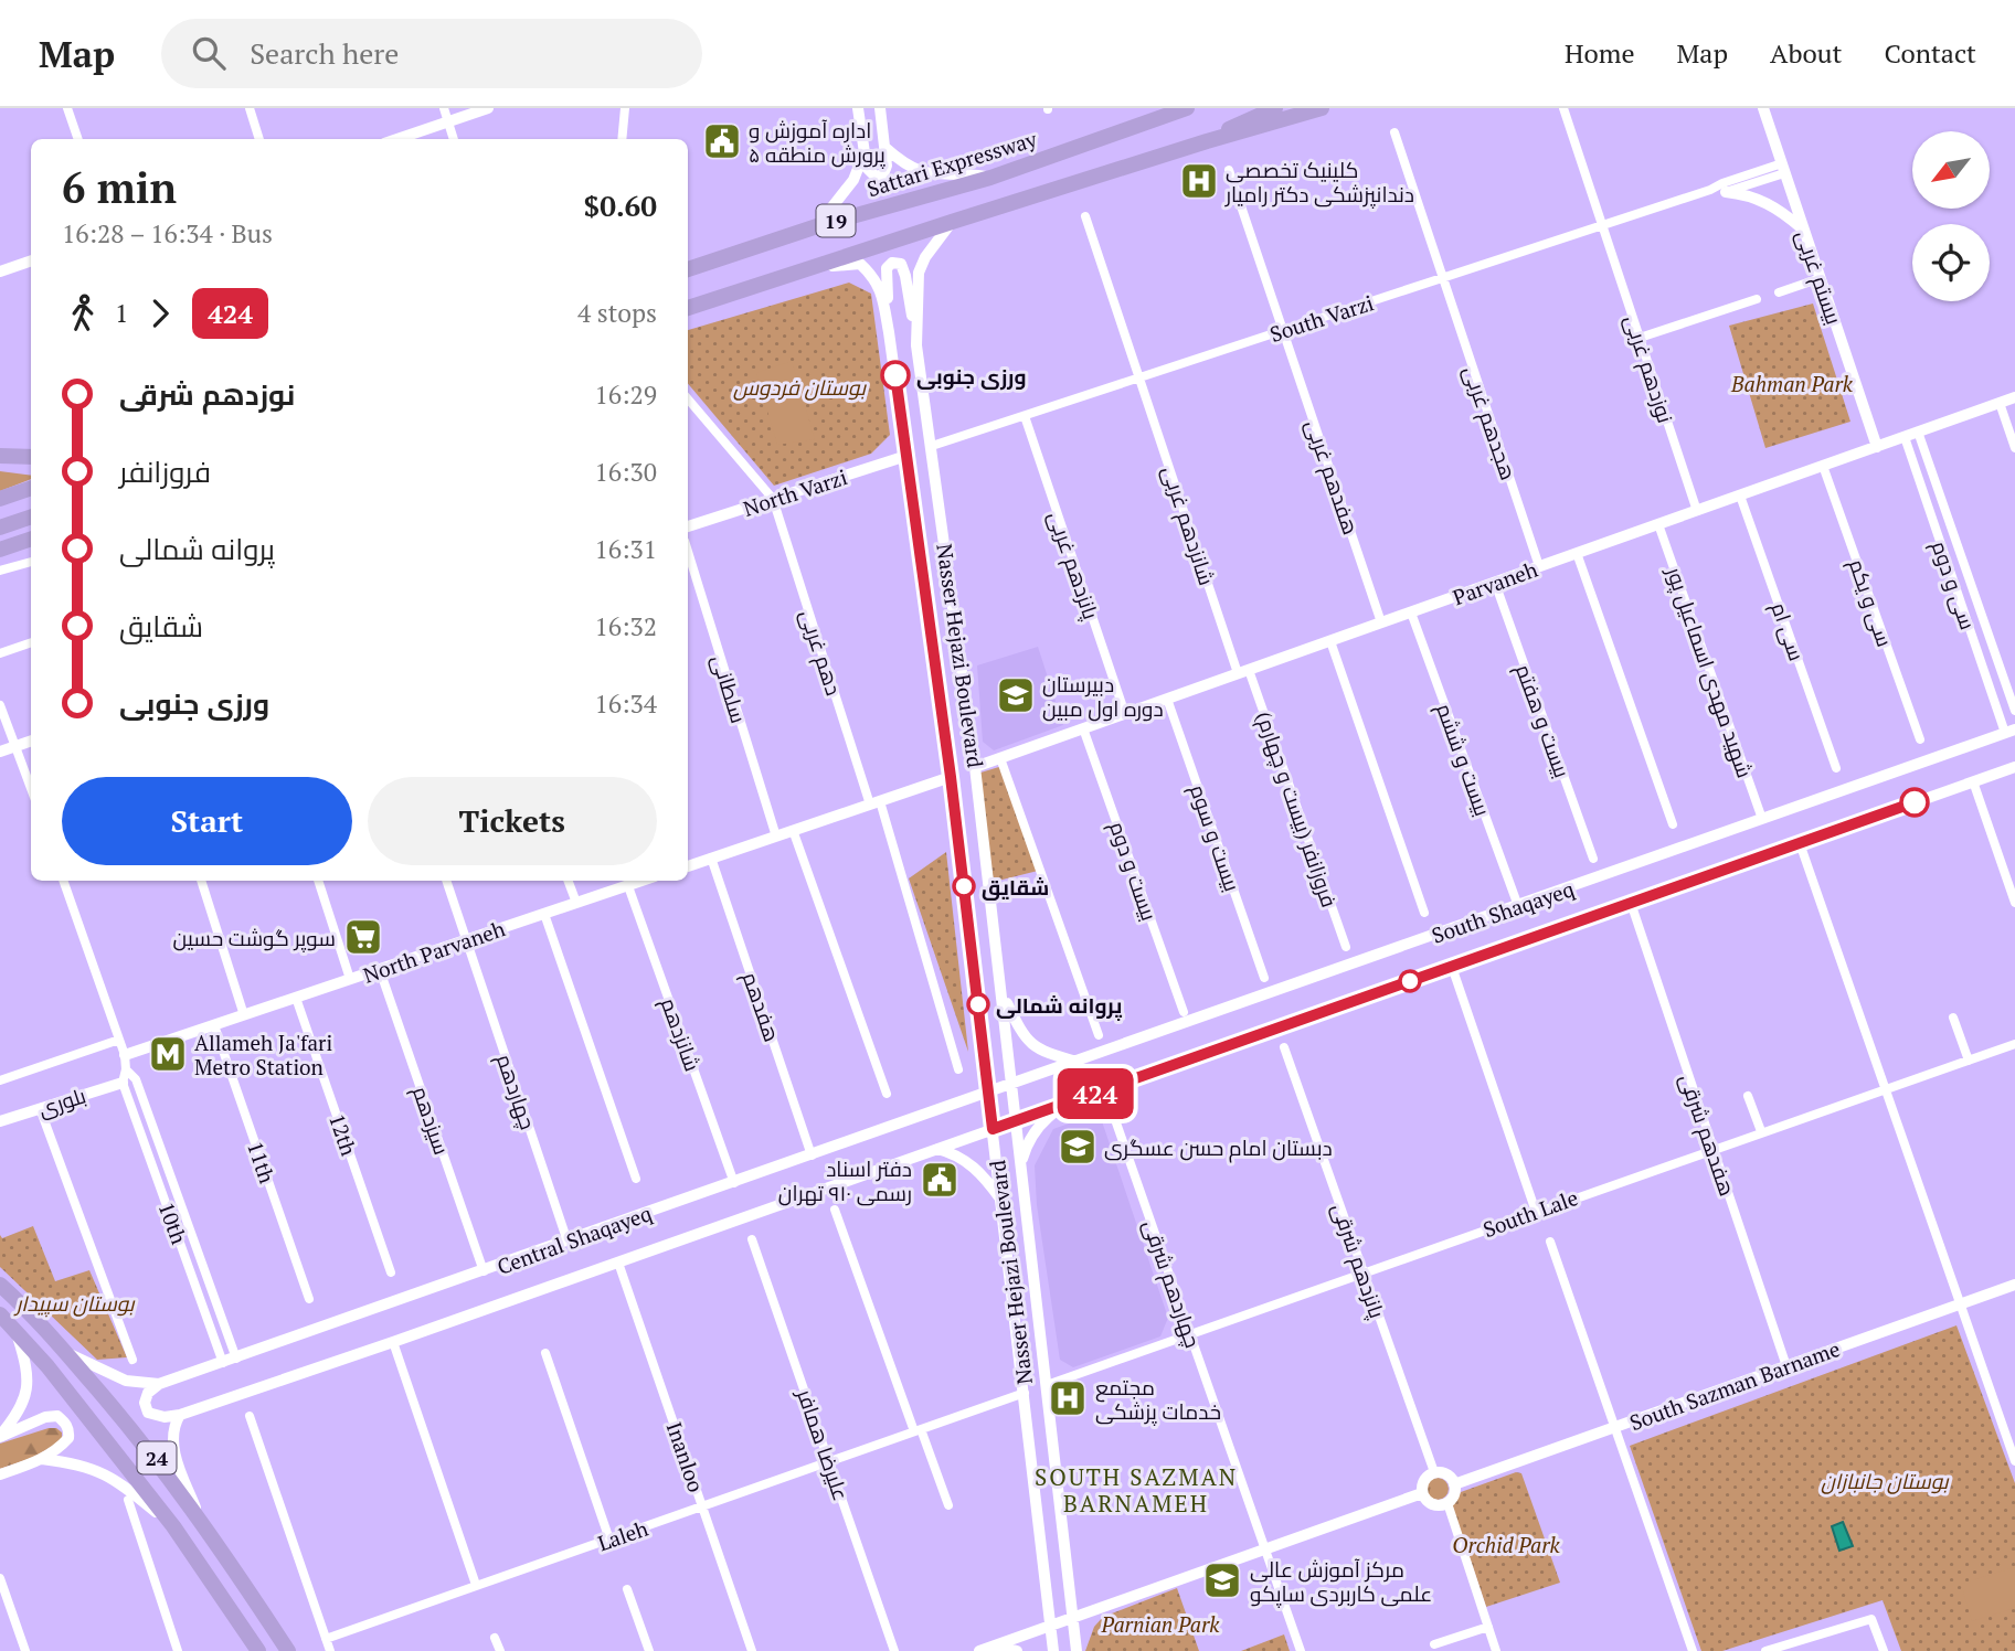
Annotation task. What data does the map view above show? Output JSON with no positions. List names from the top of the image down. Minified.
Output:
{"streets":{"highway":["Sattari Expressway","19","24"],"main road":["بیستم غربی","North Varzi","Parvaneh","Nasser Hejazi Boulevard","South Shaqayeq","North Parvaneh","بلوری","Central Shaqayeq","South Sazman Barname"],"street":["South Varzi","نوزدهم غربی","هجدهم غربی","هفدهم غربی","شانزدهم غربی","پانزدهم غربی","سی و دوم","سی و یکم","سی ام","دهم غربی","شهید مهدی اسماعیل پور","سلطانی","بیست و هفتم","بیست و ششم","فروزانفر (بیست و چهارم)","بیست و سوم","بیست و دوم","هفدهم","شانزدهم","چهاردهم","سیزدهم","12th","هفدهم شرقی","11th","South Lale","10th","پانزدهم شرقی","چهاردهم شرقی","علیرضا همافر","Inanloo","Laleh"]},"crossings":[["19","Nasser Hejazi Boulevard"],["بیستم غربی","South Varzi"],["بیستم غربی","Parvaneh"],["South Varzi","نوزدهم غربی"],["South Varzi","هجدهم غربی"],["South Varzi","هفدهم غربی"],["South Varzi","شانزدهم غربی"],["South Varzi","پانزدهم غربی"],["South Varzi","Nasser Hejazi Boulevard"],["نوزدهم غربی","Parvaneh"],["هجدهم غربی","Parvaneh"],["هفدهم غربی","Parvaneh"],["North Varzi","دهم غربی"],["North Varzi","Nasser Hejazi Boulevard"],["شانزدهم غربی","Parvaneh"],["شانزدهم غربی","فروزانفر (بیست و چهارم)"],["پانزدهم غربی","Parvaneh"],["Parvaneh","سی و دوم"],["Parvaneh","سی و یکم"],["Parvaneh","سی ام"],["Parvaneh","Nasser Hejazi Boulevard"],["Parvaneh","شهید مهدی اسماعیل پور"],["Parvaneh","بیست و هفتم"],["Parvaneh","بیست و ششم"],["Parvaneh","فروزانفر (بیست و چهارم)"],["Parvaneh","بیست و سوم"],["Parvaneh","بیست و دوم"],["سی و دوم","South Shaqayeq"],["Nasser Hejazi Boulevard","South Shaqayeq"],["Nasser Hejazi Boulevard","South Lale"],["Nasser Hejazi Boulevard","Central Shaqayeq"],["Nasser Hejazi Boulevard","Laleh"],["شهید مهدی اسماعیل پور","South Shaqayeq"],["بیست و ششم","South Shaqayeq"],["South Shaqayeq","هفدهم شرقی"],["South Shaqayeq","Central Shaqayeq"],["North Parvaneh","شانزدهم"],["North Parvaneh","چهاردهم"],["North Parvaneh","سیزدهم"],["North Parvaneh","12th"],["North Parvaneh","11th"],["هفدهم","Central Shaqayeq"],["شانزدهم","Central Shaqayeq"],["چهاردهم","Central Shaqayeq"],["بلوری","10th"],["سیزدهم","Central Shaqayeq"],["هفدهم شرقی","South Lale"],["هفدهم شرقی","South Sazman Barname"],["South Lale","پانزدهم شرقی"],["South Lale","چهاردهم شرقی"],["10th","Central Shaqayeq"],["Central Shaqayeq","Inanloo"],["پانزدهم شرقی","South Sazman Barname"],["علیرضا همافر","Laleh"],["Inanloo","Laleh"]],"districts":["SOUTH SAZMAN BARNAMEH"],"parks":["Bahman Park","بوستان فردوس","بوستان سپیدار","بوستان جانبازان","Orchid Park","Parnian Park"],"places":{"public building":["اداره آموزش و پرورش منطقه ۵","دفتر اسناد رسمی ۹۱۰ تهران"],"hospital":["کلینیک تخصصی دندانپزشکی دکتر رامیار","مجتمع خدمات پزشکی"],"other":["ورزی جنوبی","شقایق","پروانه شمالی"],"school or university":["دبیرستان دوره اول مبین","دبستان امام حسن عسگری","مرکز آموزش عالی علمی کاربردی ساپکو"],"supermarket":["سوپر گوشت حسین"],"metro station":["Allameh Ja'fari Metro Station"]},"lines":["bus line 424"],"north":"bottom left","page":{"header":"Map","search":"Search here","nav":["Home","Map","About","Contact"],"on_map":"424","heading":["6 min","16:28 – 16:34 · Bus","$0.60"],"legs":["1","424","4 stops"],"list":[{"name":"نوزدهم شرقی","value":"16:29"},{"name":"فروزانفر","value":"16:30"},{"name":"پروانه شمالی","value":"16:31"},{"name":"شقایق","value":"16:32"},{"name":"ورزی جنوبی","value":"16:34"}],"buttons":["Start","Tickets"]}}
